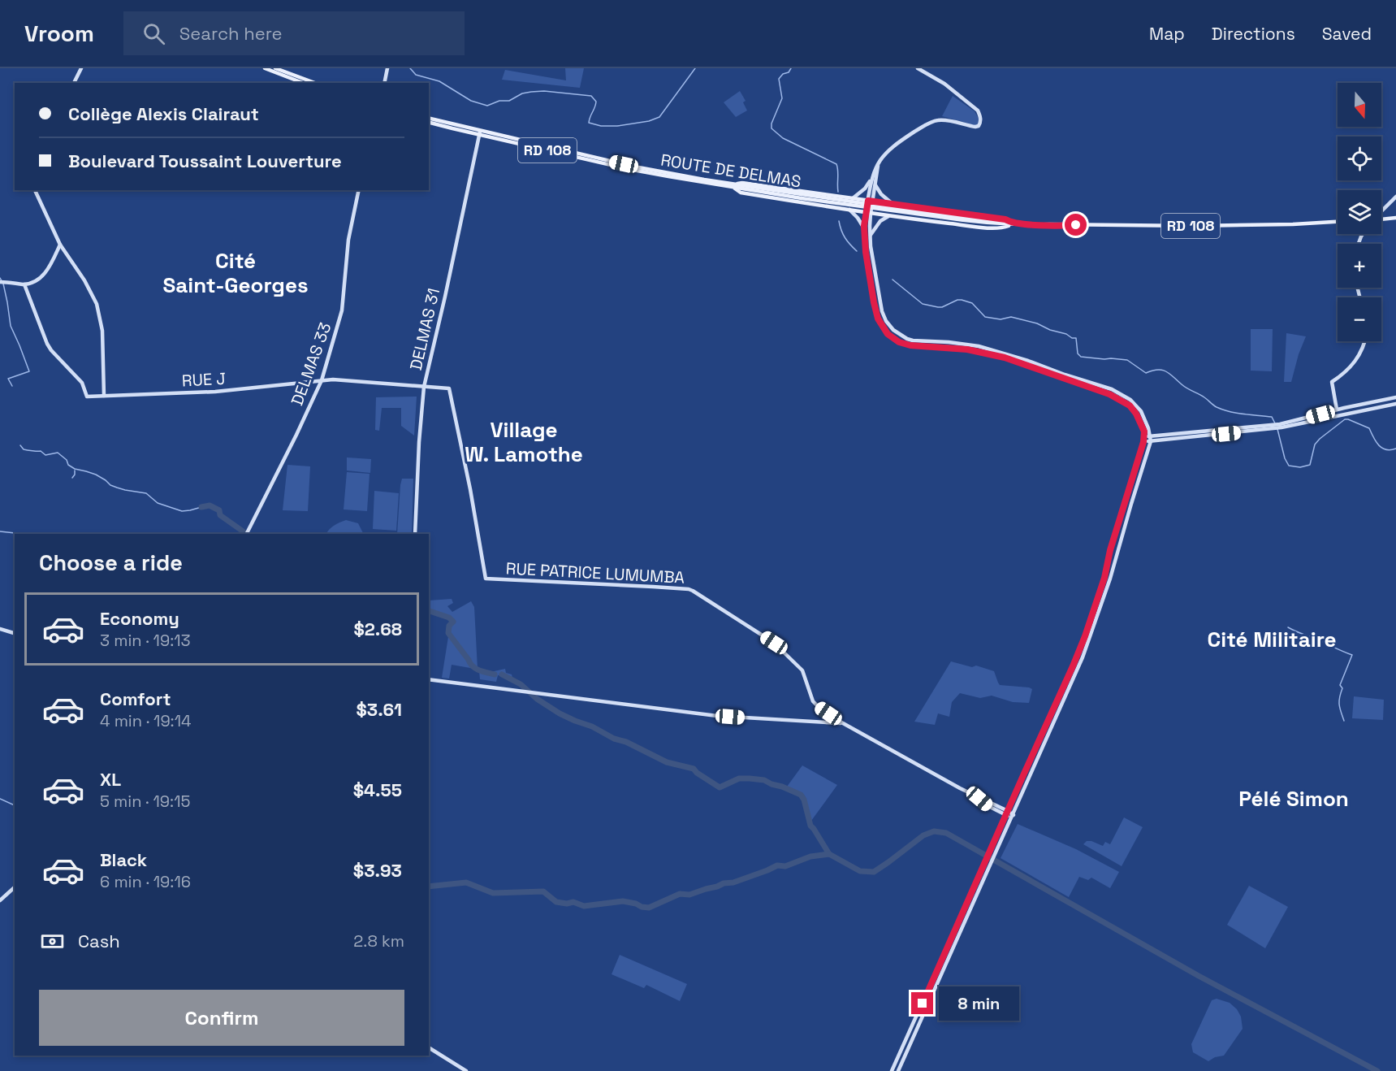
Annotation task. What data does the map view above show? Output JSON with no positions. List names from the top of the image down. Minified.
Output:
{"streets":{"main road":["RD 108","ROUTE DE DELMAS"],"street":["DELMAS 31","DELMAS 33","RUE J","RUE PATRICE LUMUMBA"]},"crossings":[["ROUTE DE DELMAS","DELMAS 31"],["DELMAS 31","RUE J"],["DELMAS 33","RUE J"],["RUE J","RUE PATRICE LUMUMBA"]],"districts":["Cité Saint-Georges","Village W. Lamothe","Cité Militaire","Pélé Simon"],"north":"bottom","page":{"header":"Vroom","search":"Search here","nav":["Map","Directions","Saved"],"map_buttons":["+","−"],"banner":["Collège Alexis Clairaut","Boulevard Toussaint Louverture"],"heading":"Choose a ride","list":[{"name":"Economy","note":"3 min · 19:13","value":"$2.68"},{"name":"Comfort","note":"4 min · 19:14","value":"$3.61"},{"name":"XL","note":"5 min · 19:15","value":"$4.55"},{"name":"Black","note":"6 min · 19:16","value":"$3.93"}],"pay":["Cash","2.8 km"],"buttons":"Confirm","bubble":"8 min"}}
